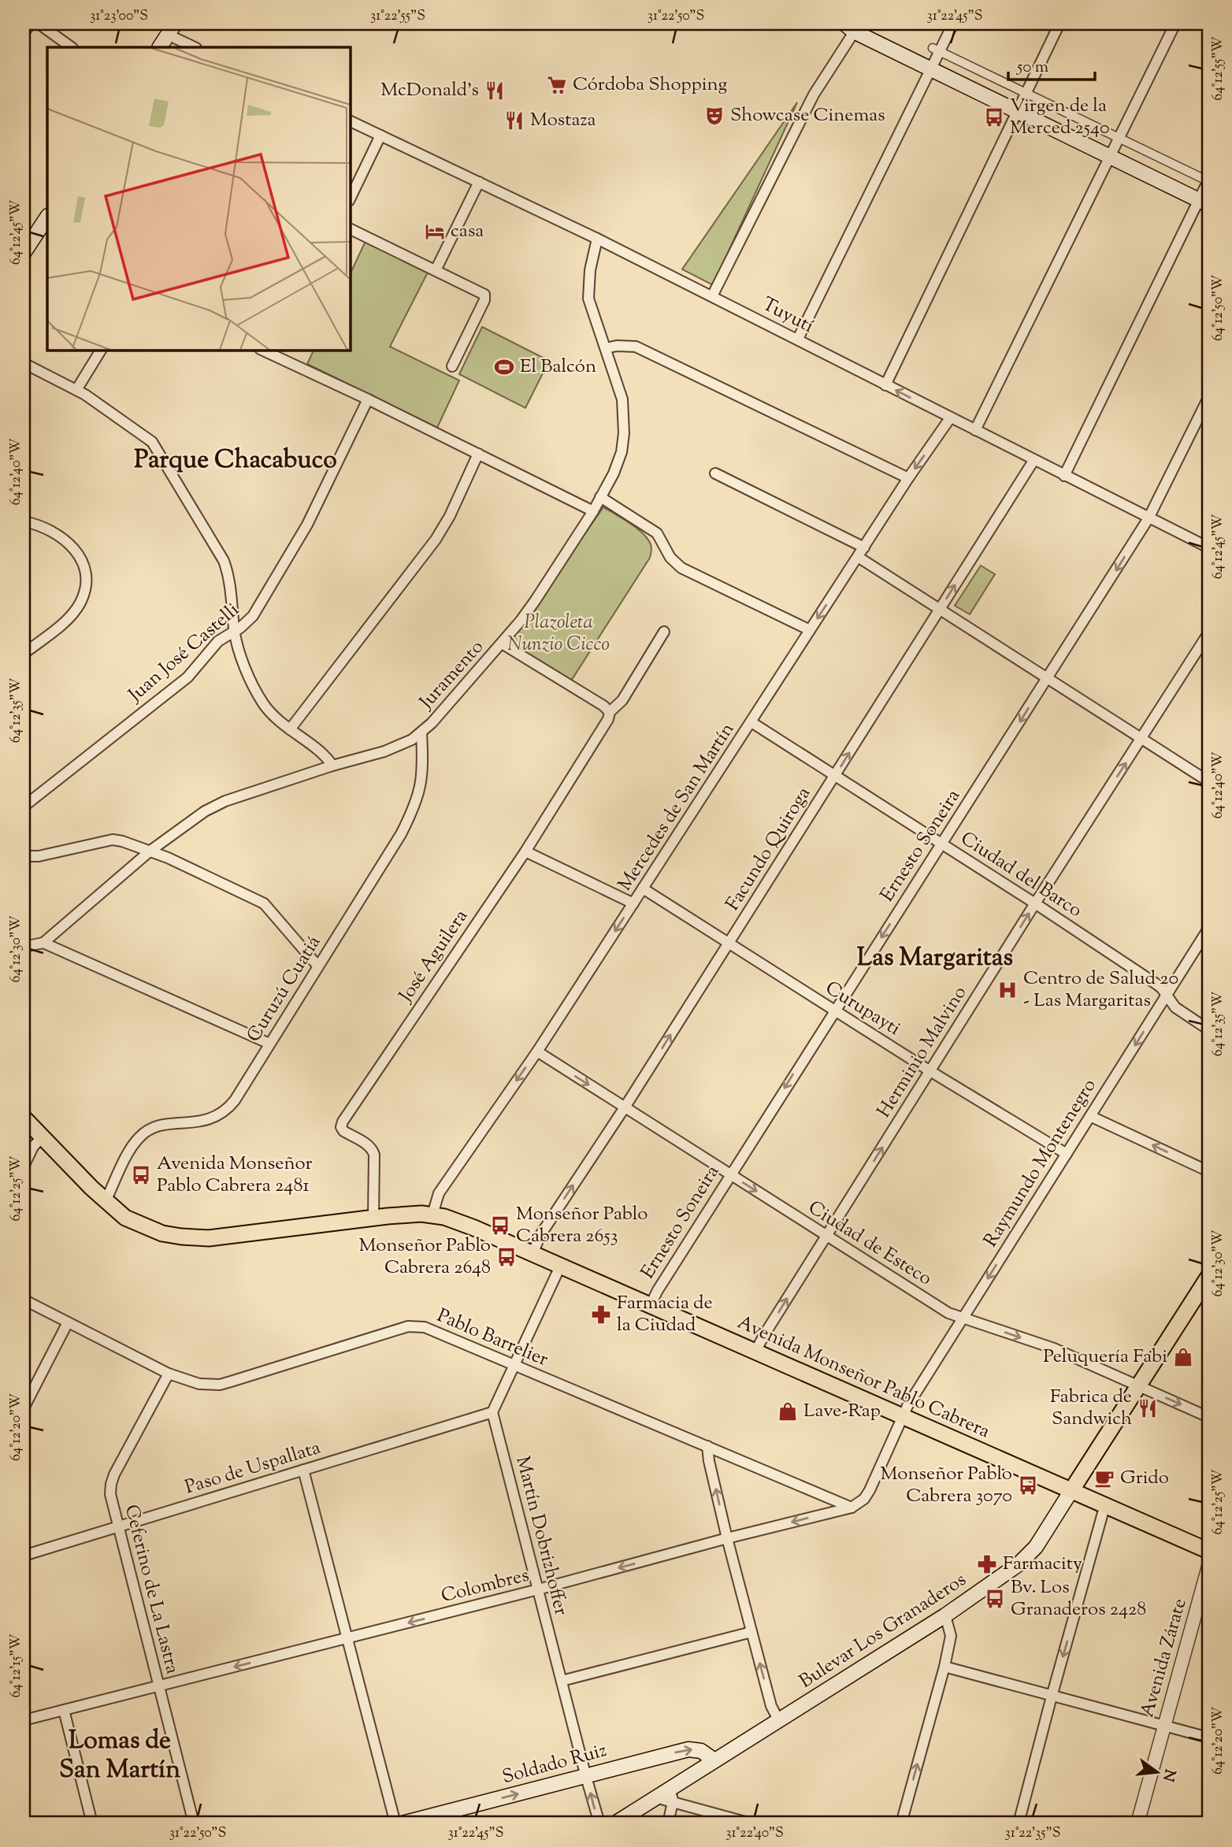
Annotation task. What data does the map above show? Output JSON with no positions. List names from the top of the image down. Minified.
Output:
{"streets":{"main road":["Avenida Monseñor Pablo Cabrera","Bulevar Los Granaderos","Soldado Ruiz"],"street":["Tuyutí","Juan José Castelli","Juramento","Mercedes de San Martín","Ernesto Soneira","Facundo Quiroga","Ciudad del Barco","José Aguilera","Curuzú Cuatiá","Curupayti","Herminio Malvino","Raymundo Montenegro","Ciudad de Esteco","Pablo Barrelier","Paso de Uspallata","Martín Dobrizhoffer","Colombres","Ceferino de La Lastra","Avenida Zárate"]},"crossings":[["Tuyutí","Juramento"],["Tuyutí","Mercedes de San Martín"],["Tuyutí","Ernesto Soneira"],["Tuyutí","Facundo Quiroga"],["Juramento","Curuzú Cuatiá"],["Mercedes de San Martín","Ciudad del Barco"],["Mercedes de San Martín","Curupayti"],["Mercedes de San Martín","Ciudad de Esteco"],["Mercedes de San Martín","Avenida Monseñor Pablo Cabrera"],["Ernesto Soneira","Ciudad del Barco"],["Ernesto Soneira","Curupayti"],["Ernesto Soneira","Ciudad de Esteco"],["Ernesto Soneira","Avenida Monseñor Pablo Cabrera"],["Facundo Quiroga","Ciudad del Barco"],["Facundo Quiroga","Curupayti"],["Facundo Quiroga","Ciudad de Esteco"],["Facundo Quiroga","Avenida Monseñor Pablo Cabrera"],["Ciudad del Barco","Herminio Malvino"],["Ciudad del Barco","Raymundo Montenegro"],["José Aguilera","Avenida Monseñor Pablo Cabrera"],["Curuzú Cuatiá","Avenida Monseñor Pablo Cabrera"],["Curupayti","Herminio Malvino"],["Curupayti","Raymundo Montenegro"],["Herminio Malvino","Ciudad de Esteco"],["Herminio Malvino","Avenida Monseñor Pablo Cabrera"],["Raymundo Montenegro","Ciudad de Esteco"],["Raymundo Montenegro","Avenida Monseñor Pablo Cabrera"],["Ciudad de Esteco","Bulevar Los Granaderos"],["Pablo Barrelier","Colombres"],["Pablo Barrelier","Ceferino de La Lastra"],["Avenida Monseñor Pablo Cabrera","Bulevar Los Granaderos"],["Paso de Uspallata","Martín Dobrizhoffer"],["Paso de Uspallata","Ceferino de La Lastra"],["Martín Dobrizhoffer","Colombres"],["Martín Dobrizhoffer","Soldado Ruiz"],["Colombres","Ceferino de La Lastra"],["Bulevar Los Granaderos","Soldado Ruiz"]],"one_way":["Mercedes de San Martín","Ernesto Soneira","Facundo Quiroga","Herminio Malvino","Raymundo Montenegro","Ciudad de Esteco","Colombres","Soldado Ruiz"],"districts":["Parque Chacabuco","Las Margaritas","Lomas de San Martín"],"parks":["Plazoleta Nunzio Cicco"],"places":{"supermarket":["Córdoba Shopping"],"restaurant":["McDonald's","Mostaza","Fabrica de Sandwich"],"theatre":["Showcase Cinemas"],"bus stop":["Virgen de la Merced 2540","Avenida Monseñor Pablo Cabrera 2481","Monseñor Pablo Cabrera 2653","Monseñor Pablo Cabrera 2648","Monseñor Pablo Cabrera 3070","Bv. Los Granaderos 2428"],"hotel":["casa"],"sports":["El Balcón"],"hospital":["Centro de Salud 20 - Las Margaritas"],"pharmacy":["Farmacia de la Ciudad","Farmacity"],"shop":["Peluquería Fabi","Lave-Rap"],"cafe":["Grido"]},"scale_bar":"50 m","north":"right","coordinates":["31°23'00\"S","31°22'55\"S","31°22'50\"S","31°22'45\"S","64°12'55\"W","64°12'45\"W","64°12'50\"W","64°12'40\"W","64°12'35\"W","64°12'30\"W","64°12'25\"W","64°12'20\"W","64°12'15\"W","31°22'40\"S","31°22'35\"S"]}
